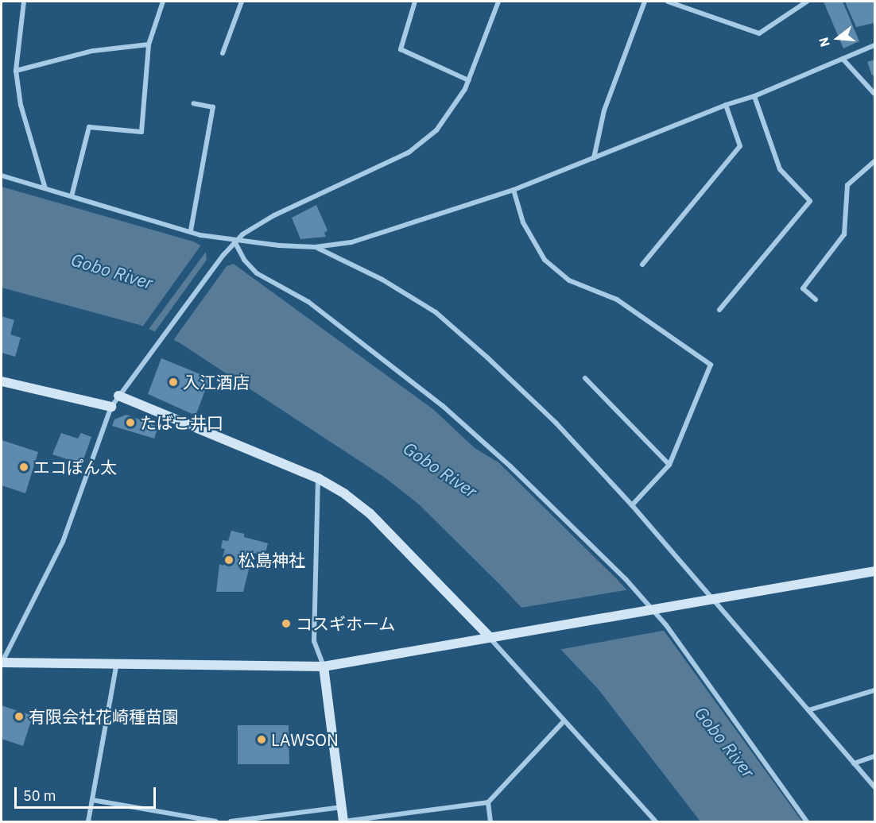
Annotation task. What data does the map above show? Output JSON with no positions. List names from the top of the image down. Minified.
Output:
{"water":["Gobo River"],"places":["入江酒店","たばこ井口","エコぽん太","松島神社","コスギホーム","有限会社花崎種苗園","LAWSON"],"scale_bar":"50 m","north":"left"}
